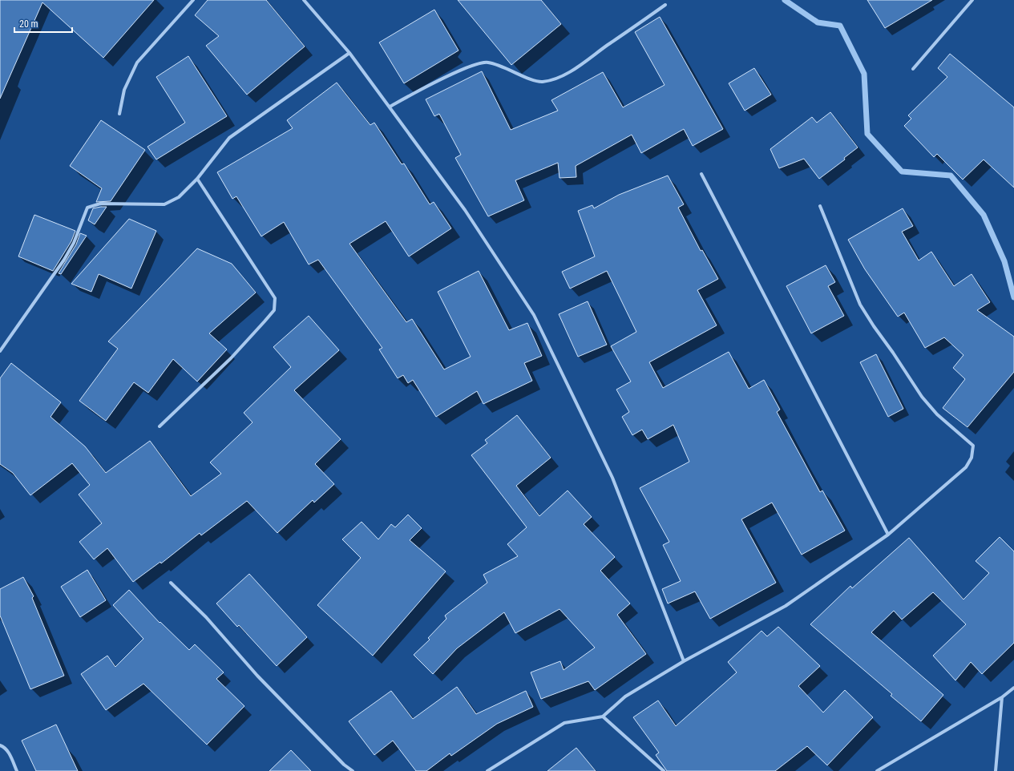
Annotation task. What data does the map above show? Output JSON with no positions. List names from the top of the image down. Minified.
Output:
{"scale_bar":"20 m"}
